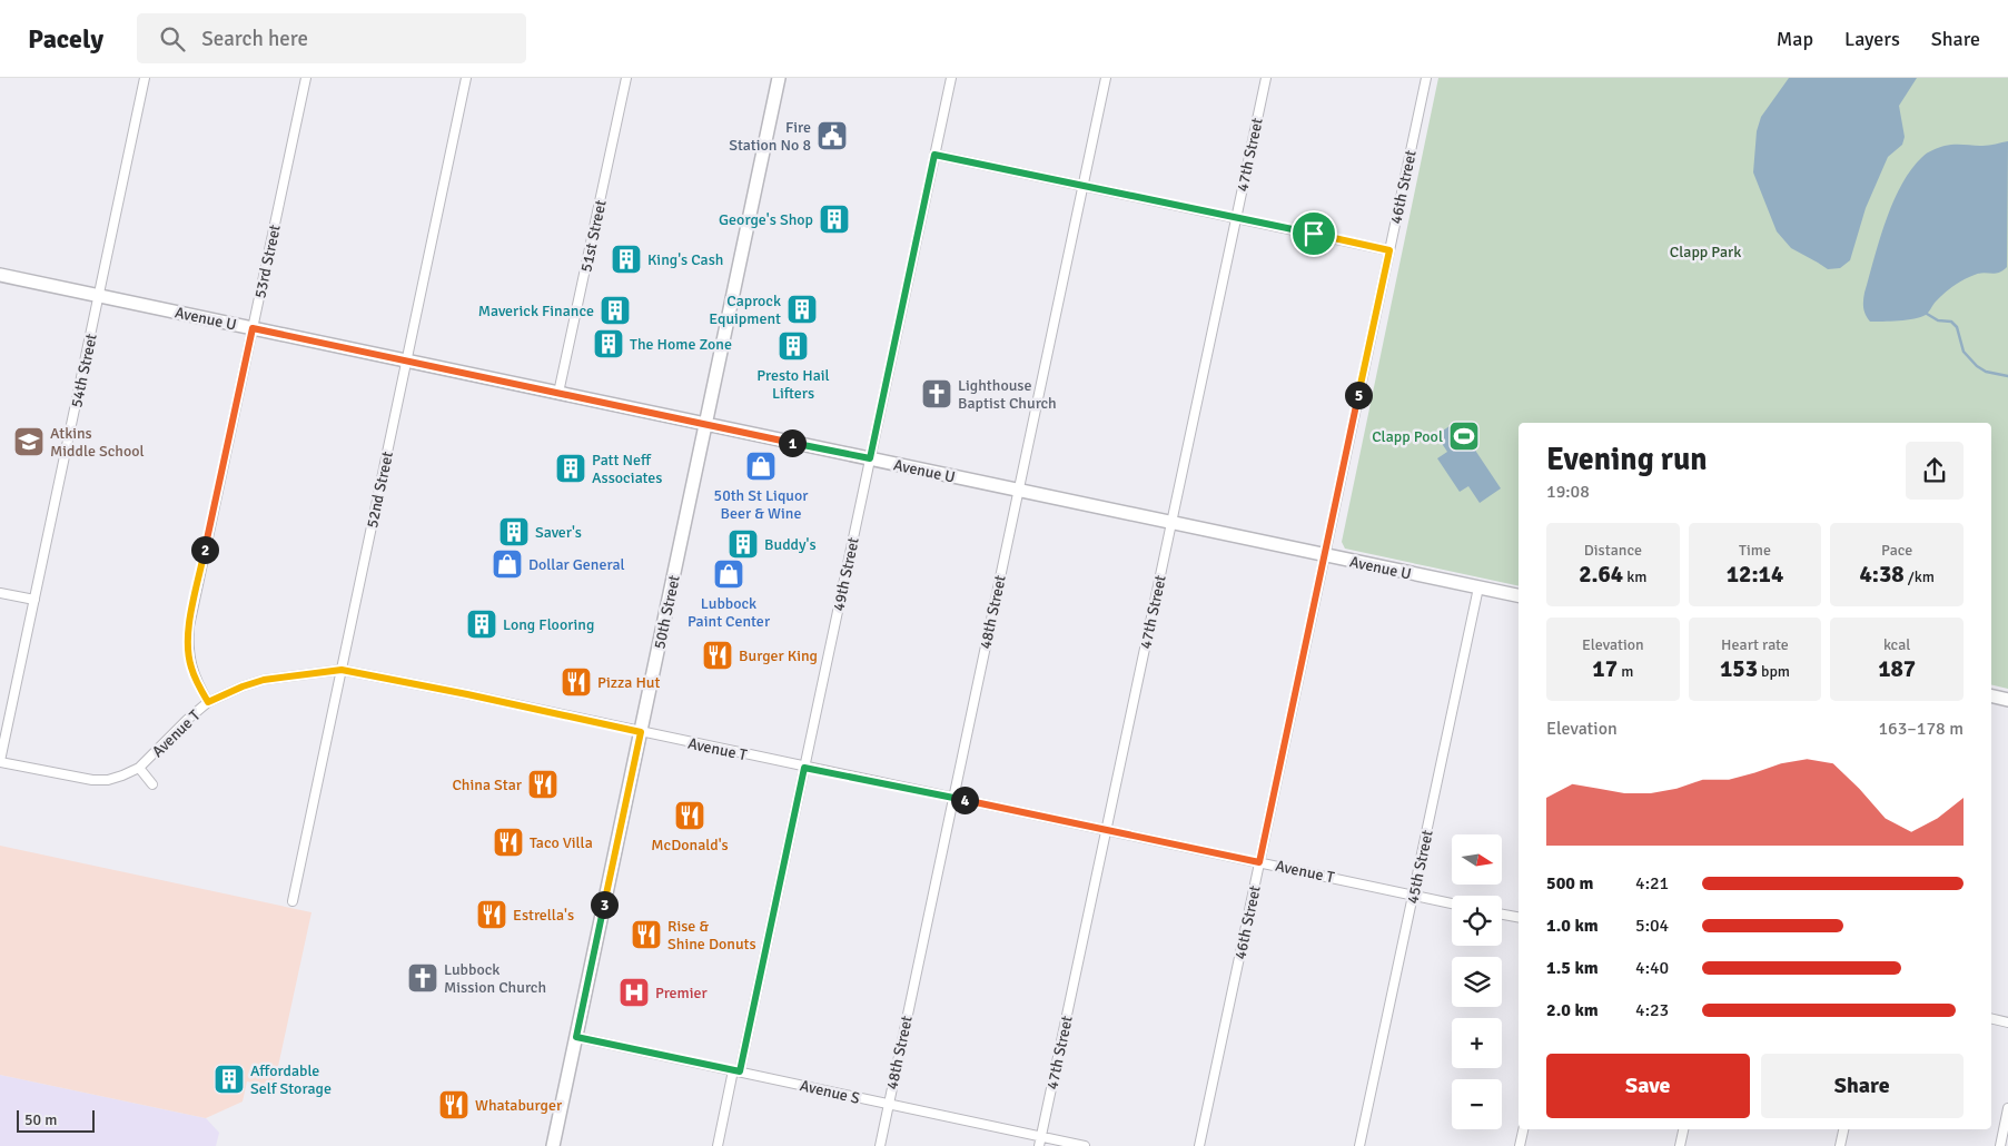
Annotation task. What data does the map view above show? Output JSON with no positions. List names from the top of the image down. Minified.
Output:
{"streets":{"street":["47th Street","46th Street","51st Street","53rd Street","Avenue U","54th Street","52nd Street","49th Street","50th Street","48th Street","Avenue T","45th Street","Avenue S"]},"crossings":[["47th Street","Avenue U"],["47th Street","Avenue T"],["47th Street","Avenue S"],["46th Street","Avenue U"],["46th Street","Avenue T"],["51st Street","Avenue U"],["53rd Street","Avenue U"],["53rd Street","Avenue T"],["Avenue U","54th Street"],["Avenue U","52nd Street"],["Avenue U","49th Street"],["Avenue U","50th Street"],["Avenue U","48th Street"],["Avenue U","45th Street"],["54th Street","Avenue T"],["52nd Street","Avenue T"],["49th Street","Avenue T"],["49th Street","Avenue S"],["50th Street","Avenue T"],["50th Street","Avenue S"],["48th Street","Avenue T"],["48th Street","Avenue S"],["Avenue T","45th Street"]],"parks":["Clapp Park"],"places":{"public building":["Fire Station No 8"],"building":["George's Shop","King's Cash","Caprock Equipment","Maverick Finance","The Home Zone","Presto Hail Lifters","Patt Neff Associates","Saver's","Buddy's","Long Flooring","Affordable Self Storage"],"church":["Lighthouse Baptist Church","Lubbock Mission Church"],"sports":["Clapp Pool"],"school or university":["Atkins Middle School"],"shop":["50th St Liquor Beer & Wine","Dollar General","Lubbock Paint Center"],"restaurant":["Burger King","Pizza Hut","China Star","McDonald's","Taco Villa","Estrella's","Rise & Shine Donuts","Whataburger"],"hospital":["Premier"]},"scale_bar":"50 m","north":"right","page":{"header":"Pacely","search":"Search here","nav":["Map","Layers","Share"],"pins":["5","1","2","4","3"],"heading":["Evening run","19:08"],"stats":[["Distance","2.64 km"],["Time","12:14"],["Pace","4:38 /km"],["Elevation","17 m"],["Heart rate","153 bpm"],["kcal","187"]],"chart":["Elevation","163–178 m"],"map_buttons":["+","−"],"list":[{"name":"500 m","note":"4:21"},{"name":"1.0 km","note":"5:04"},{"name":"1.5 km","note":"4:40"},{"name":"2.0 km","note":"4:23"}],"buttons":["Save","Share"],"scale":"50 m"}}
